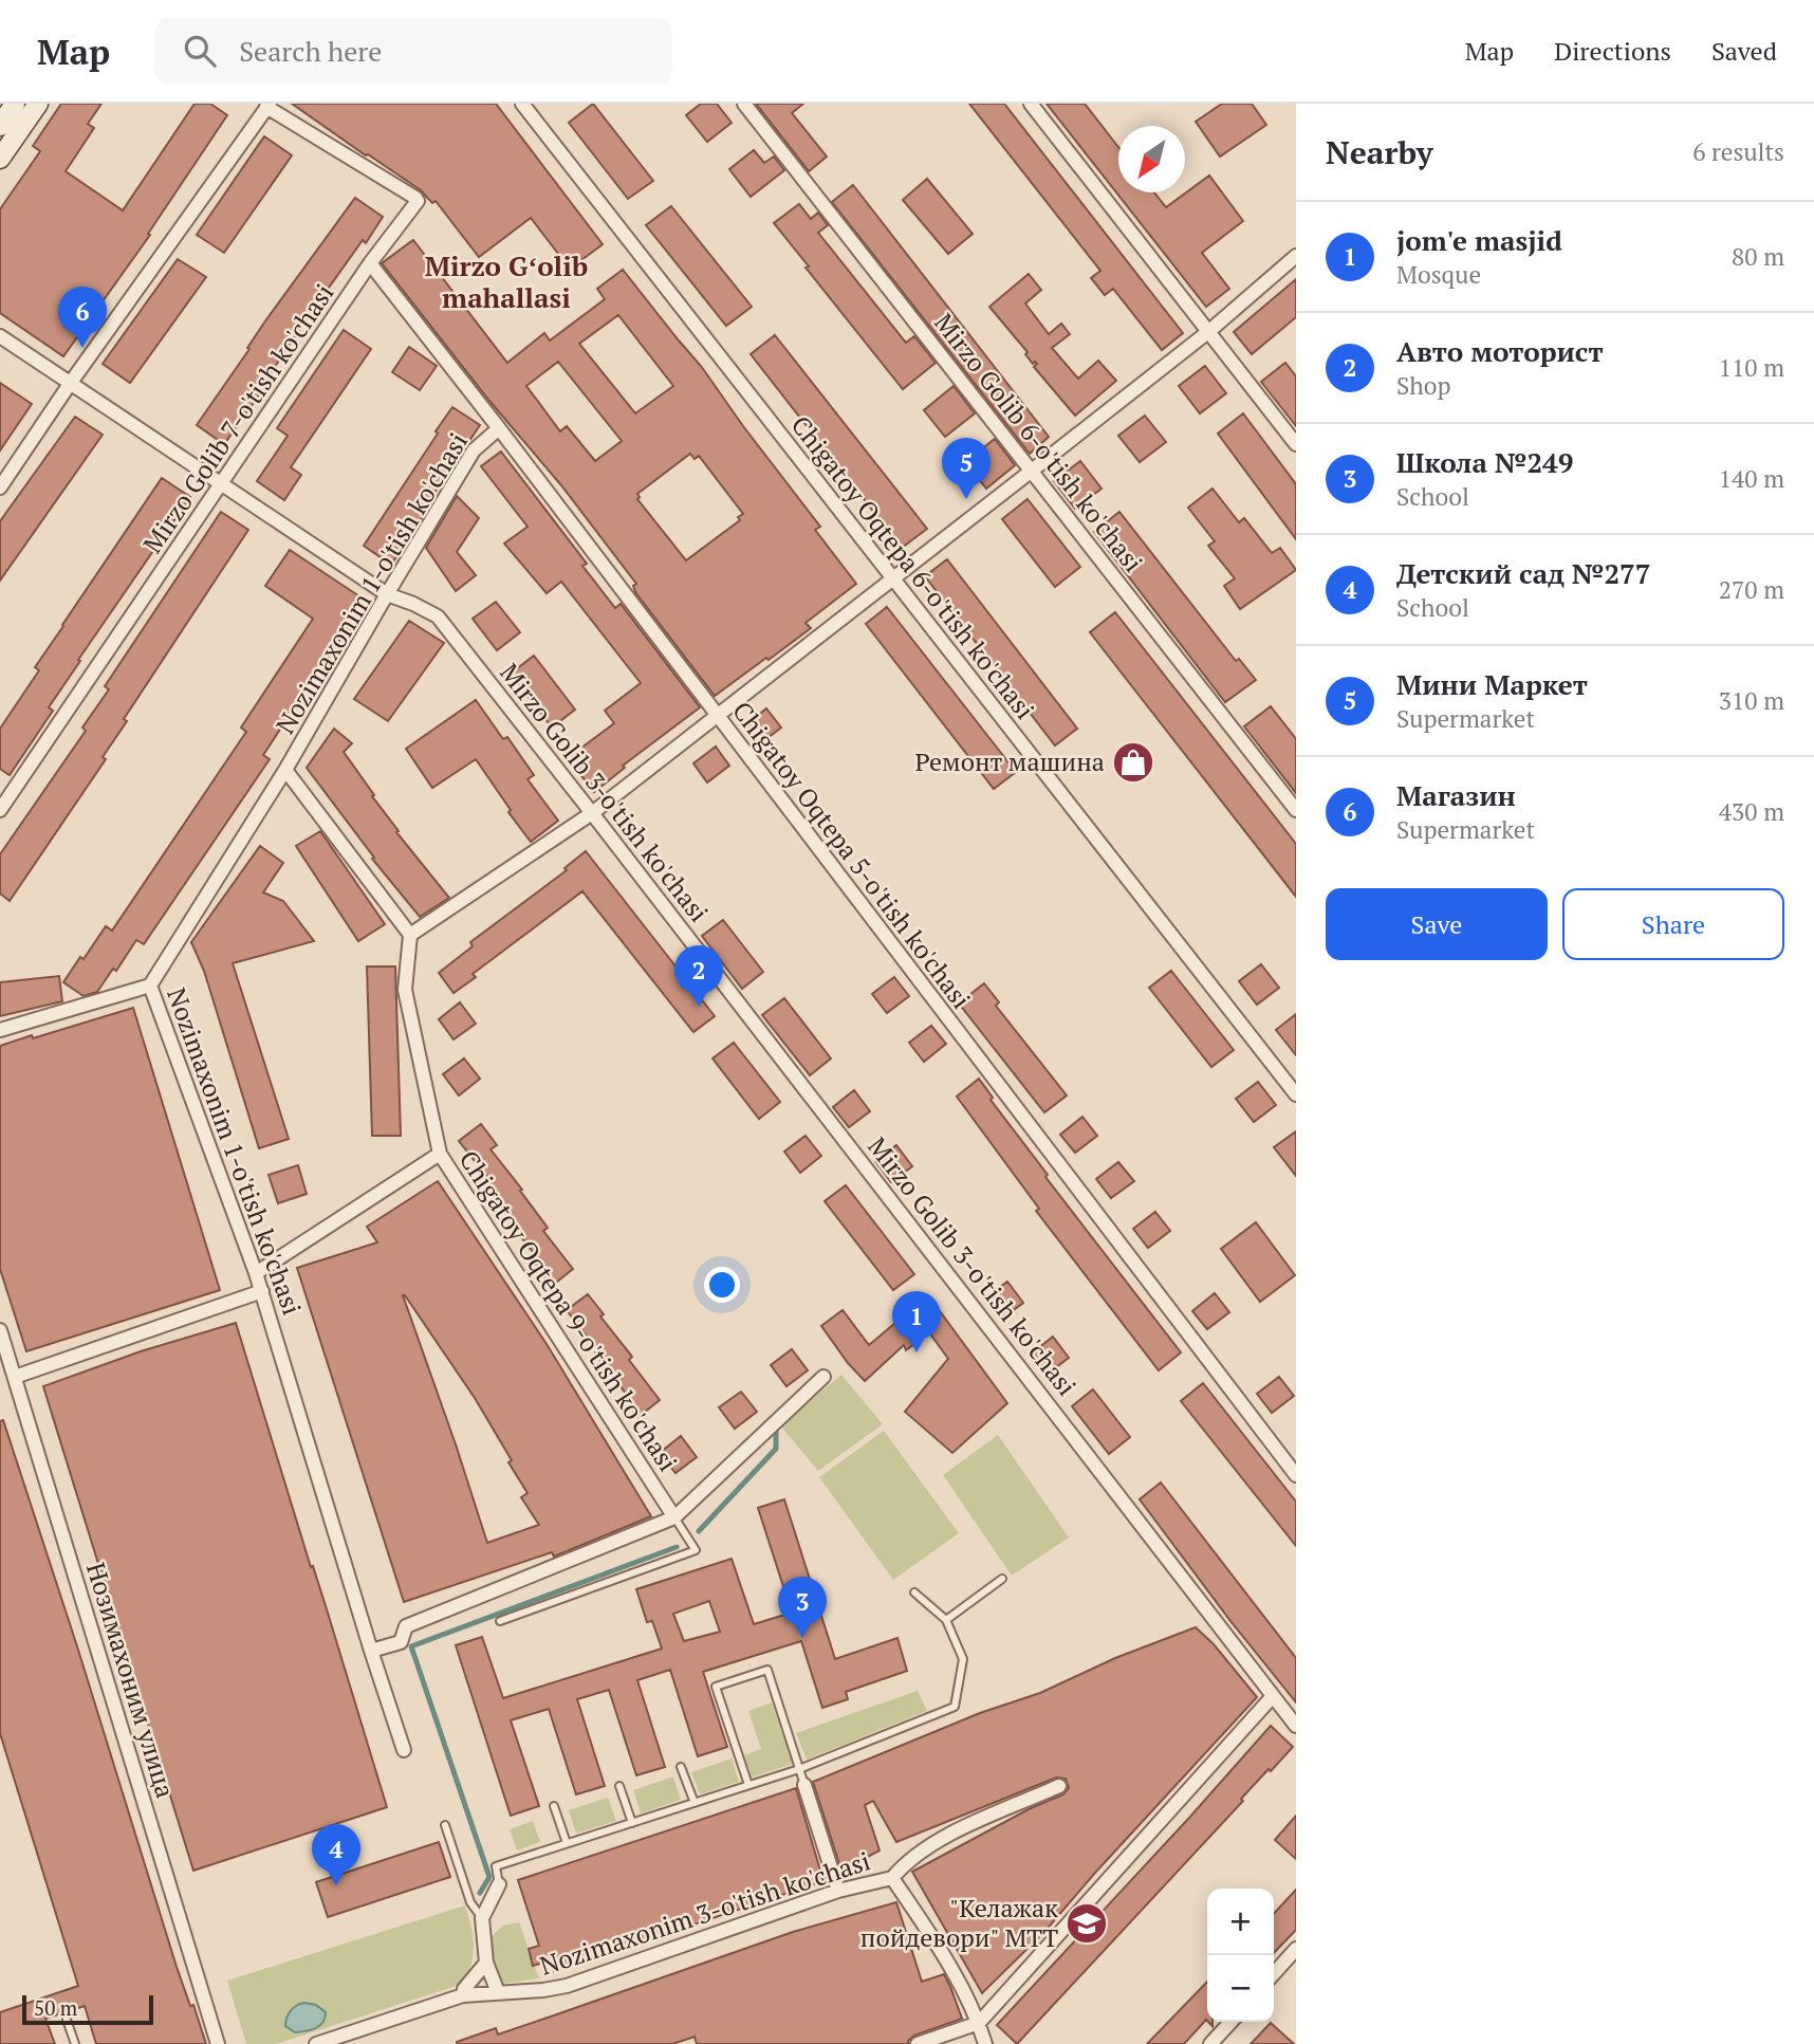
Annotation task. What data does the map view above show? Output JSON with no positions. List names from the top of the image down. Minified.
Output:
{"streets":{"street":["Mirzo Golib 7-o'tish ko'chasi","Mirzo Golib 6-o'tish ko'chasi","Chigatoy Oqtepa 6-o'tish ko'chasi","Nozimaxonim 1-o'tish ko'chasi","Mirzo Golib 3-o'tish ko'chasi","Chigatoy Oqtepa 5-o'tish ko'chasi","Chigatoy Oqtepa 9-o'tish ko'chasi","Нозимахоним улица","Nozimaxonim 3-o'tish ko'chasi"]},"crossings":[["Mirzo Golib 7-o'tish ko'chasi","Mirzo Golib 3-o'tish ko'chasi"],["Mirzo Golib 7-o'tish ko'chasi","Chigatoy Oqtepa 5-o'tish ko'chasi"],["Nozimaxonim 1-o'tish ko'chasi","Mirzo Golib 3-o'tish ko'chasi"],["Nozimaxonim 1-o'tish ko'chasi","Chigatoy Oqtepa 5-o'tish ko'chasi"]],"districts":["Mirzo Gʻolib mahallasi"],"places":{"shop":["Ремонт машина"],"school or university":["\"Келажак пойдевори\" МТТ"]},"scale_bar":"50 m","north":"bottom left","page":{"header":"Map","search":"Search here","nav":["Map","Directions","Saved"],"heading":["Nearby","6 results"],"list":[{"mark":"1","name":"jom'e masjid","note":"Mosque","value":"80 m"},{"mark":"2","name":"Авто моторист","note":"Shop","value":"110 m"},{"mark":"3","name":"Школа №249","note":"School","value":"140 m"},{"mark":"4","name":"Детский сад №277","note":"School","value":"270 m"},{"mark":"5","name":"Мини Маркет","note":"Supermarket","value":"310 m"},{"mark":"6","name":"Магазин","note":"Supermarket","value":"430 m"}],"pins":["6","5","2","1","3","4"],"buttons":["Save","Share"],"map_buttons":["+","−"],"scale":"50 m"}}
